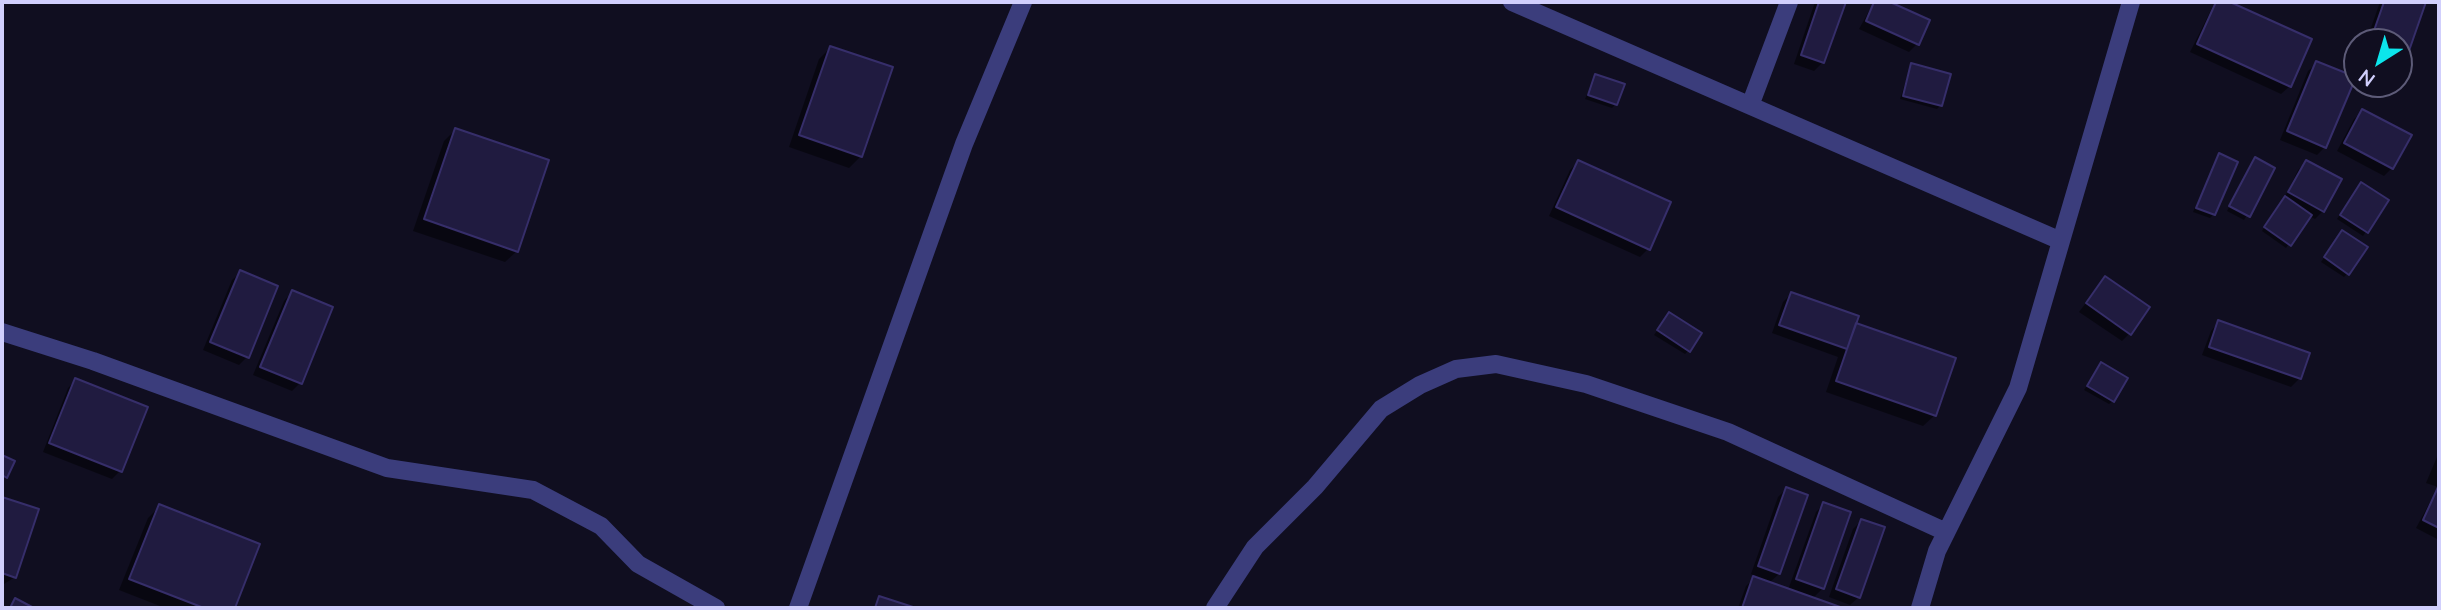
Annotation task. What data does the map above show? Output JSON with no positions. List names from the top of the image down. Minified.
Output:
{"north":"bottom left"}
